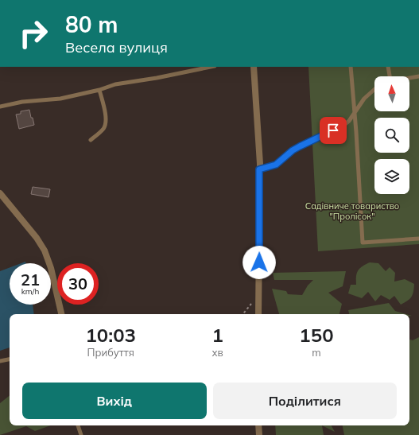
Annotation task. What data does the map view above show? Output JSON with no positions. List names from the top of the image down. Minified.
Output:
{"parks":["Садівниче товариство \"Пролісок\""],"north":"top","page":{"turn":["80 m","Весела вулиця"],"speed":"21 km/h","limit":"30","eta":["10:03","Прибуття","1","хв","150","m"],"buttons":["Вихід","Поділитися"]}}
